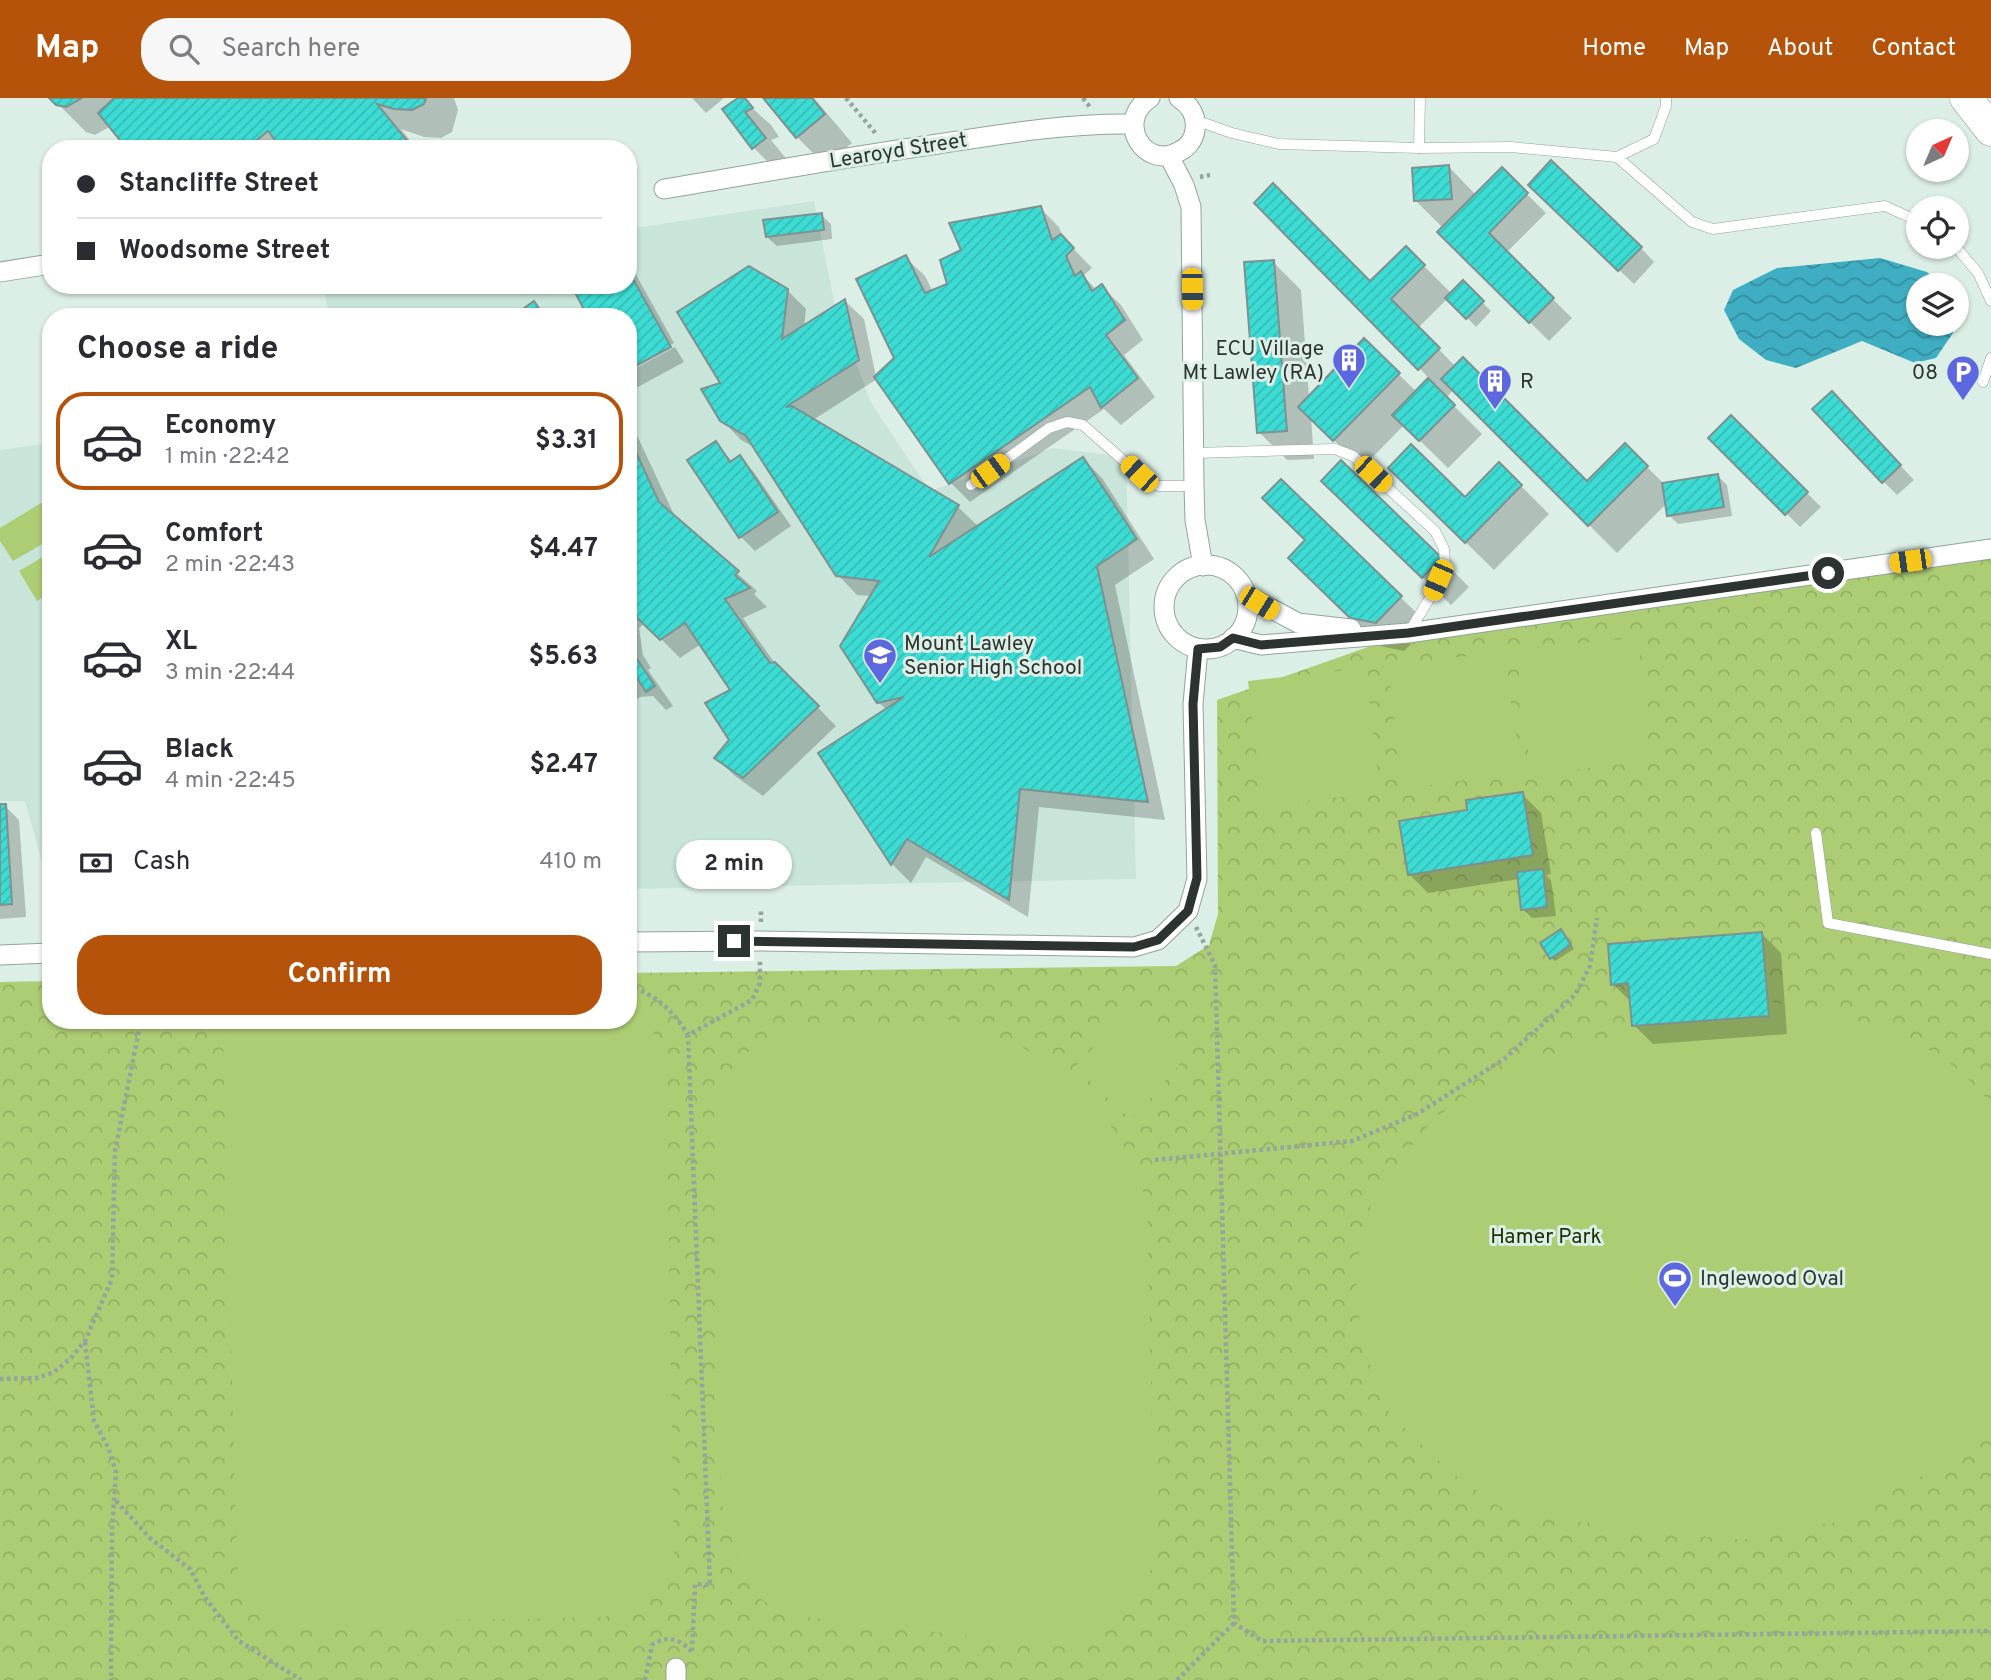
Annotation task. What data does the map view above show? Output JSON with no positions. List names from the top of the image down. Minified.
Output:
{"streets":{"street":["Learoyd Street"]},"parks":["Hamer Park"],"places":{"building":["ECU Village Mt Lawley (RA)","R"],"parking":["08"],"school or university":["Mount Lawley Senior High School"],"sports":["Inglewood Oval"]},"north":"top right","page":{"header":"Map","search":"Search here","nav":["Home","Map","About","Contact"],"banner":["Stancliffe Street","Woodsome Street"],"heading":"Choose a ride","list":[{"name":"Economy","note":"1 min · 22:42","value":"$3.31"},{"name":"Comfort","note":"2 min · 22:43","value":"$4.47"},{"name":"XL","note":"3 min · 22:44","value":"$5.63"},{"name":"Black","note":"4 min · 22:45","value":"$2.47"}],"pay":["Cash","410 m"],"bubble":"2 min","buttons":"Confirm"}}
